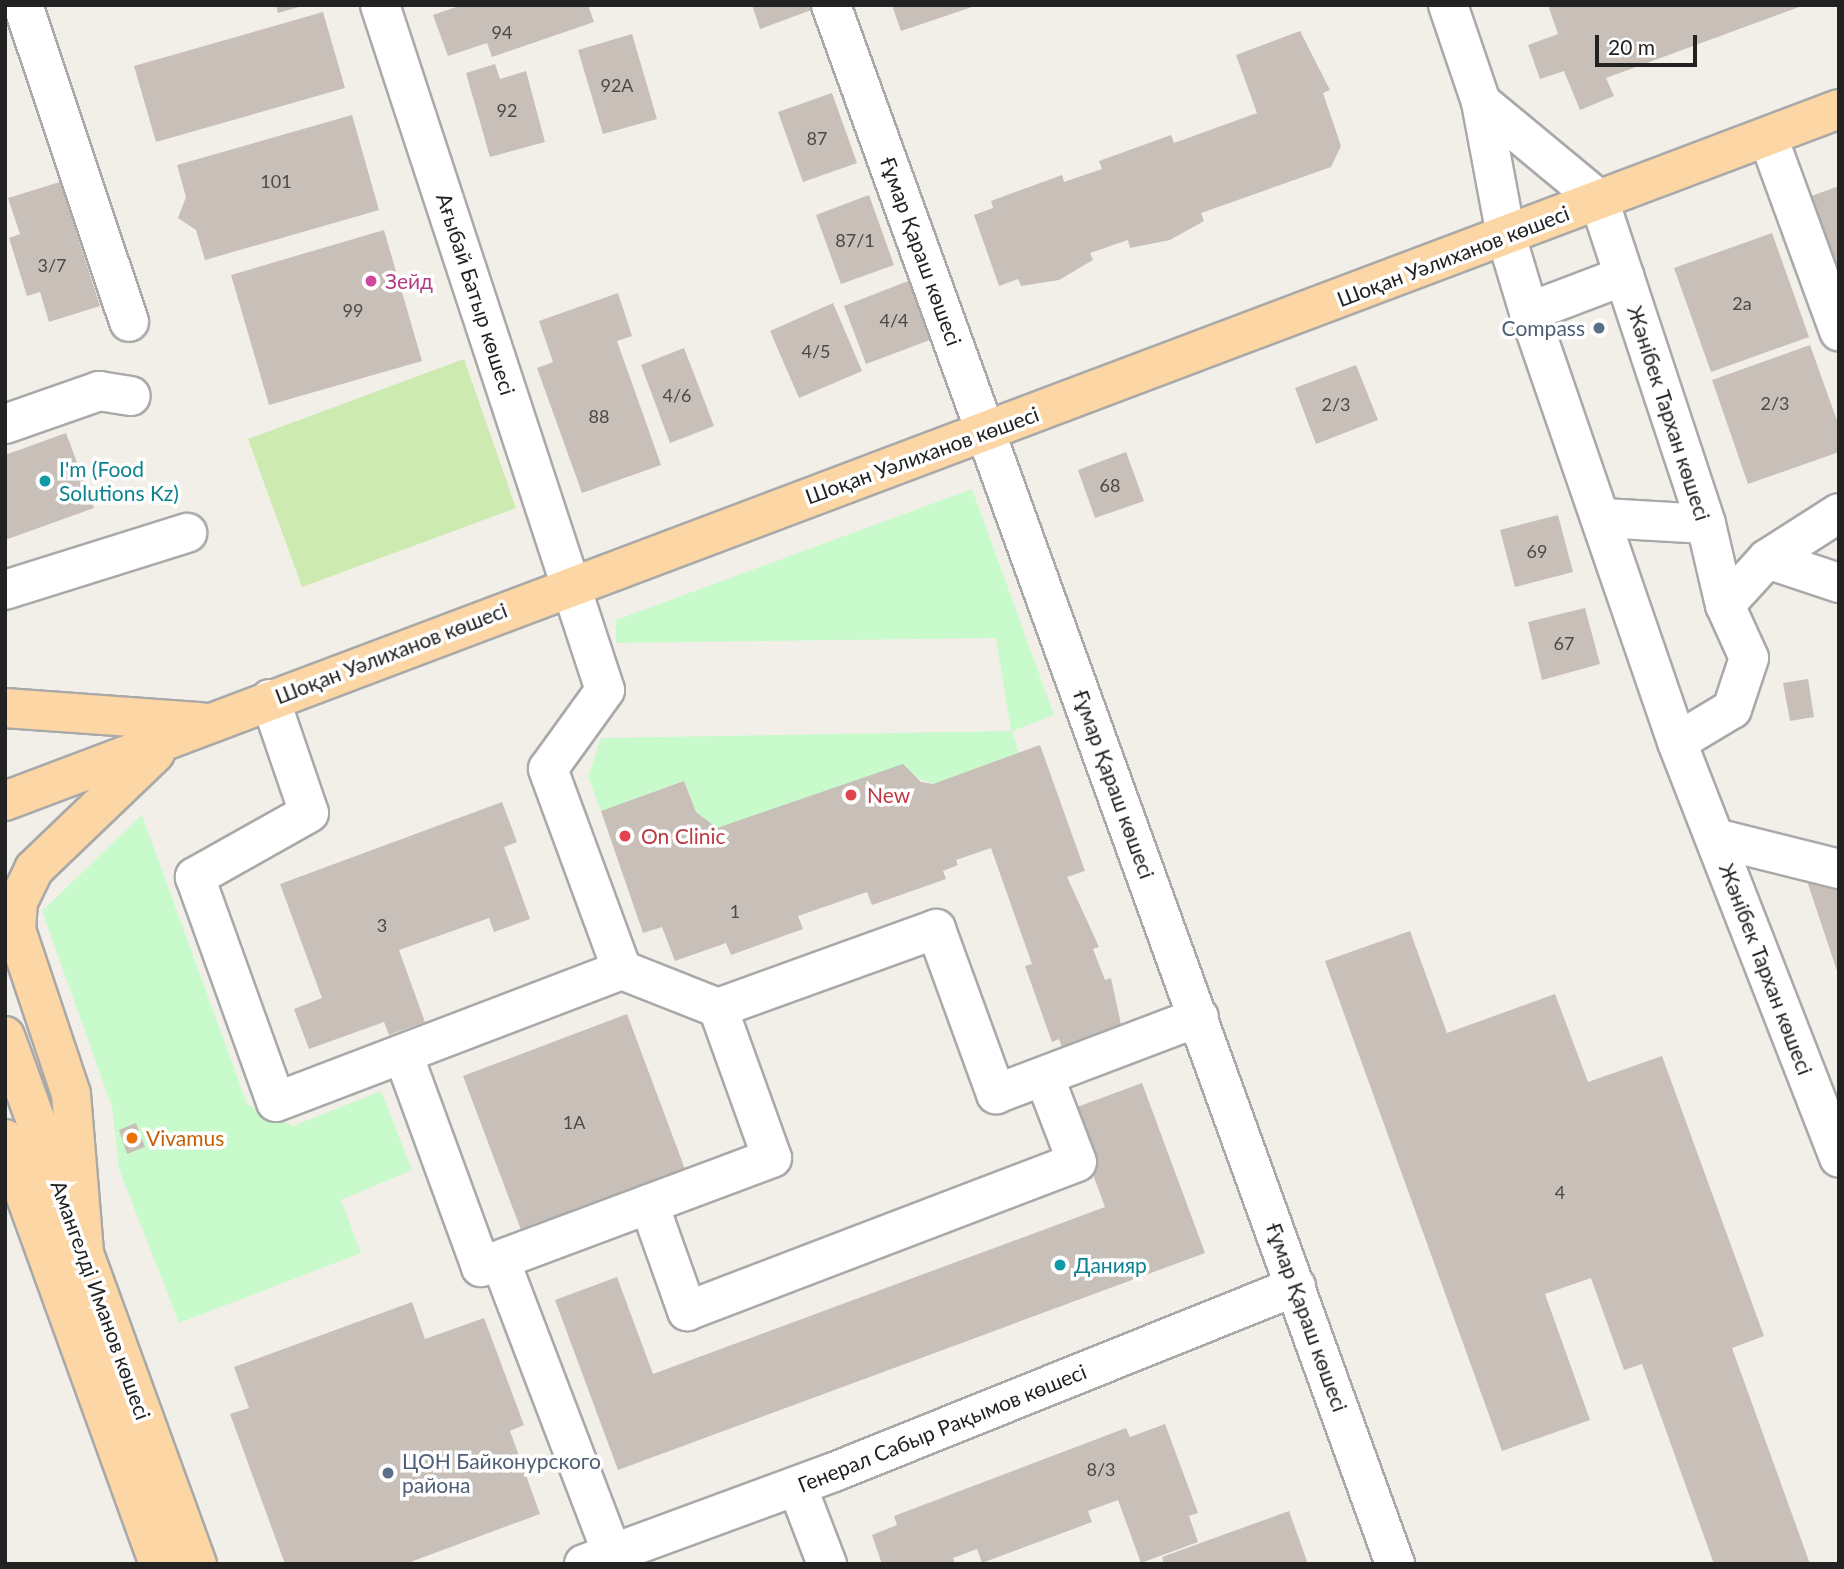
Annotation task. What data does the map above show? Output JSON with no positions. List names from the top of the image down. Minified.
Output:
{"streets":{"main road":["Шоқан Уәлиханов көшесі","Амангелді Иманов көшесі"],"street":["Ғұмар Қараш көшесі","Ағыбай Батыр көшесі","Жәнібек Тархан көшесі","Генерал Сабыр Рақымов көшесі"]},"crossings":[["Ғұмар Қараш көшесі","Шоқан Уәлиханов көшесі"],["Ғұмар Қараш көшесі","Генерал Сабыр Рақымов көшесі"],["Шоқан Уәлиханов көшесі","Ағыбай Батыр көшесі"],["Шоқан Уәлиханов көшесі","Жәнібек Тархан көшесі"]],"places":["Зейд","Compass","I'm (Food Solutions Kz)","New","On Clinic","Vivamus","Данияр","ЦОН Байконурского района"],"house_numbers":["94","92А","92","87","101","87/1","3/7","2а","99","4/4","4/5","4/6","2/3","2/3","88","68","69","67","1","3","1А","4","8/3"],"scale_bar":"20 m"}
